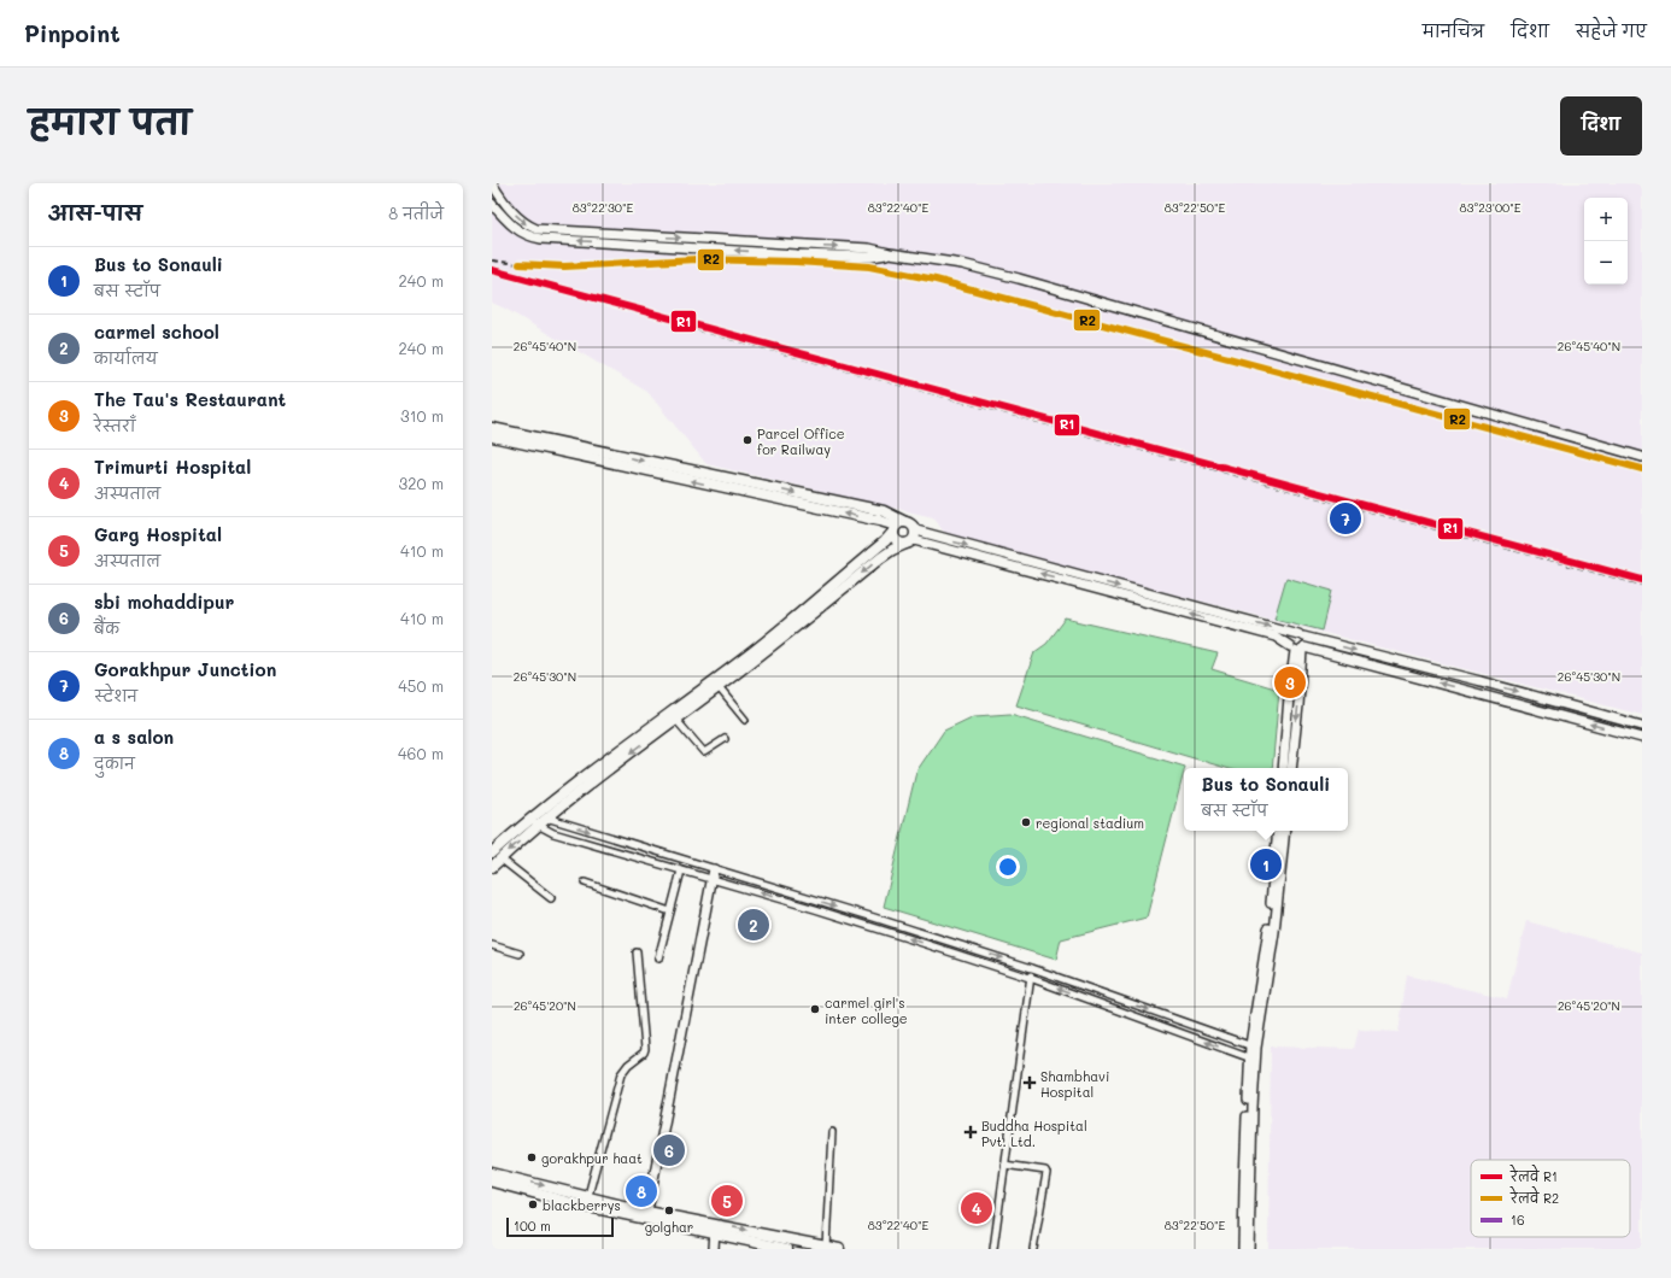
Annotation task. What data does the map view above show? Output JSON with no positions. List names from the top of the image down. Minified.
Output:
{"places":{"other":["Parcel Office for Railway","regional stadium","carmel girl's inter college","gorakhpur haat","blackberrys","golghar"],"health":["Shambhavi Hospital","Buddha Hospital Pvt. Ltd."]},"lines":["rail line R2","rail line R1"],"legend":["रेलवे R1","रेलवे R2","16"],"scale_bar":"100 m","page":{"header":"Pinpoint","nav":["मानचित्र","दिशा","सहेजे गए"],"title":"हमारा पता","buttons":"दिशा","heading":["आस-पास","8 नतीजे"],"map_buttons":["+","−"],"list":[{"mark":"1","name":"Bus to Sonauli","note":"बस स्टॉप","value":"240 m"},{"mark":"2","name":"carmel school","note":"कार्यालय","value":"240 m"},{"mark":"3","name":"The Tau's Restaurant","note":"रेस्तराँ","value":"310 m"},{"mark":"4","name":"Trimurti Hospital","note":"अस्पताल","value":"320 m"},{"mark":"5","name":"Garg Hospital","note":"अस्पताल","value":"410 m"},{"mark":"6","name":"sbi mohaddipur","note":"बैंक","value":"410 m"},{"mark":"7","name":"Gorakhpur Junction","note":"स्टेशन","value":"450 m"},{"mark":"8","name":"a s salon","note":"दुकान","value":"460 m"}],"pins":["7","3","1","2","6","8","5","4"],"popup":["Bus to Sonauli","बस स्टॉप"],"scale":"100 m"},"coordinates":["83°22'30\"E","83°22'40\"E","83°22'50\"E","83°23'00\"E","26°45'40\"N","26°45'30\"N","26°45'20\"N"]}
